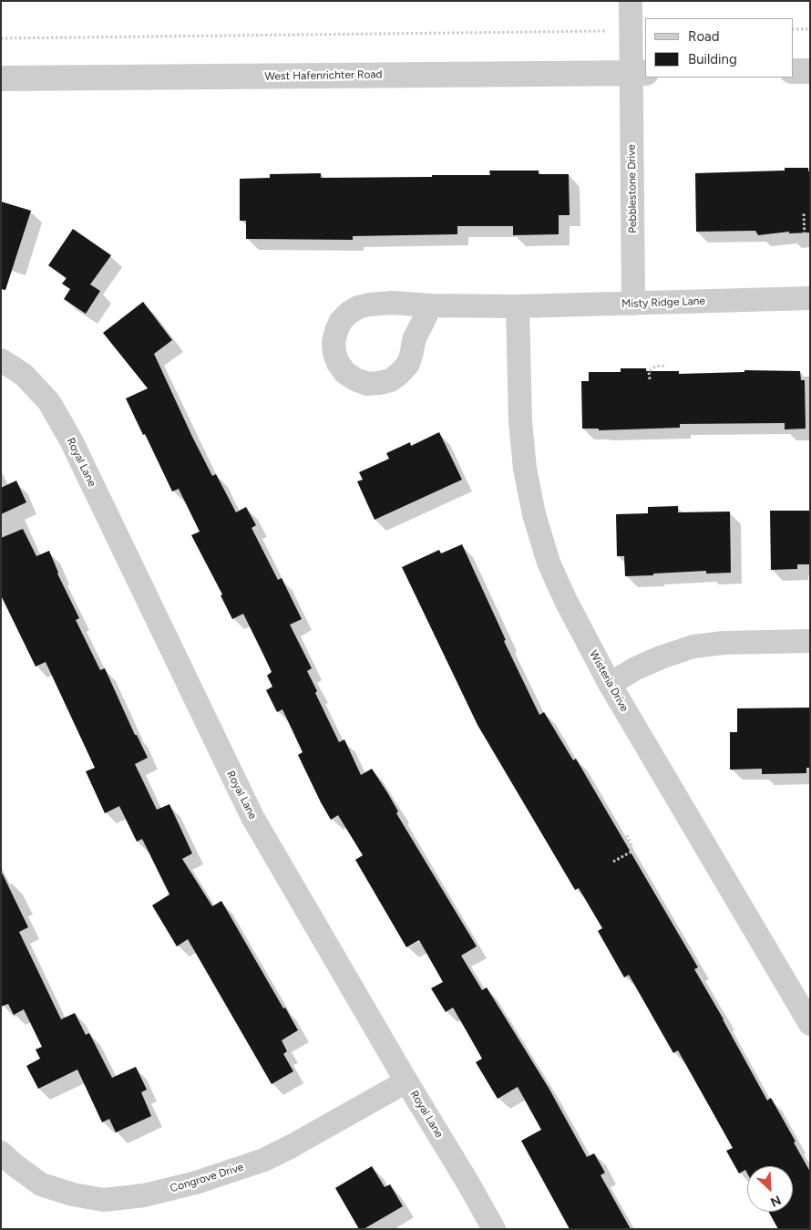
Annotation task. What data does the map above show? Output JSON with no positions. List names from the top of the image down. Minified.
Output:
{"streets":{"street":["West Hafenrichter Road","Pebblestone Drive","Misty Ridge Lane","Royal Lane","Wisteria Drive","Congrove Drive"]},"crossings":[["West Hafenrichter Road","Pebblestone Drive"],["Pebblestone Drive","Misty Ridge Lane"],["Misty Ridge Lane","Wisteria Drive"],["Royal Lane","Congrove Drive"]],"legend":["Road","Building"],"north":"bottom right"}
